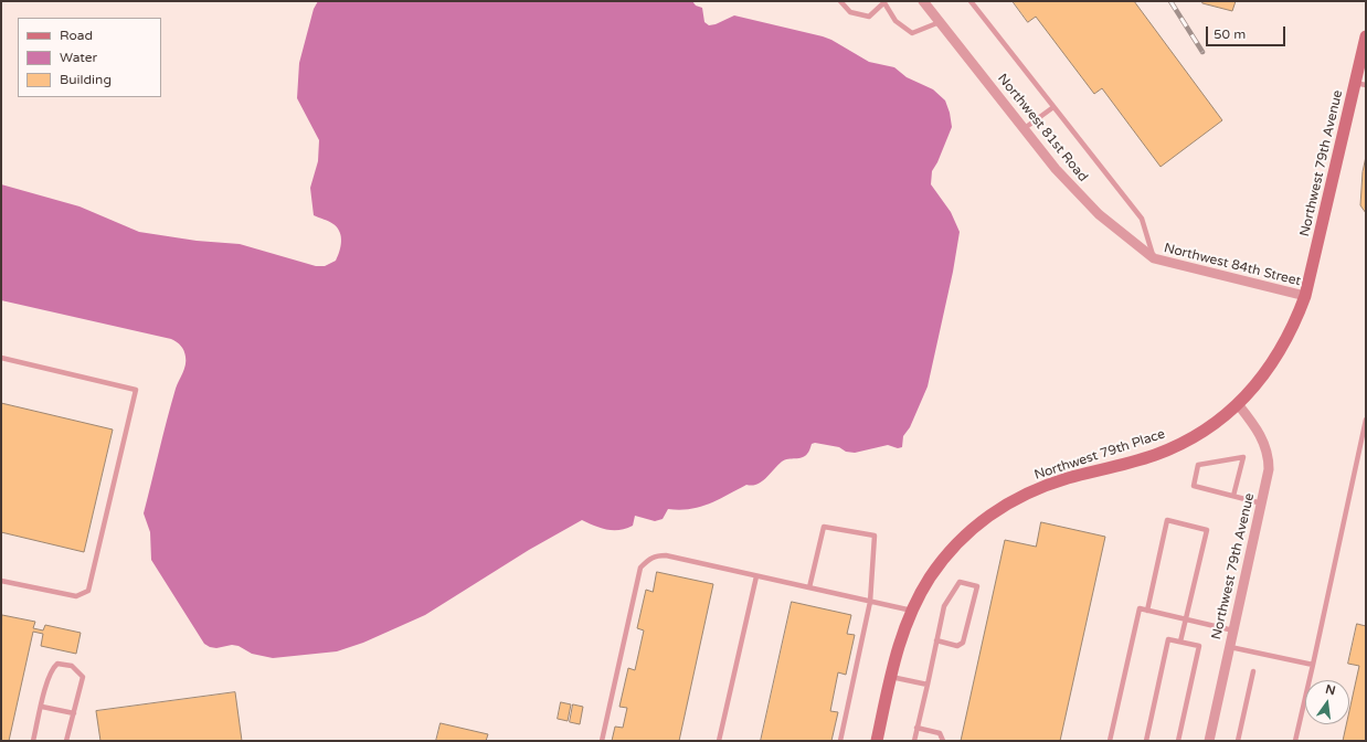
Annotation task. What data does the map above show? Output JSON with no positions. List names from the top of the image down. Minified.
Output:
{"streets":{"main road":["Northwest 79th Avenue","Northwest 79th Place"],"street":["Northwest 81st Road","Northwest 84th Street"]},"crossings":[["Northwest 81st Road","Northwest 84th Street"],["Northwest 79th Avenue","Northwest 84th Street"],["Northwest 79th Avenue","Northwest 79th Place"],["Northwest 84th Street","Northwest 79th Place"]],"legend":["Road","Water","Building"],"scale_bar":"50 m","north":"top"}
